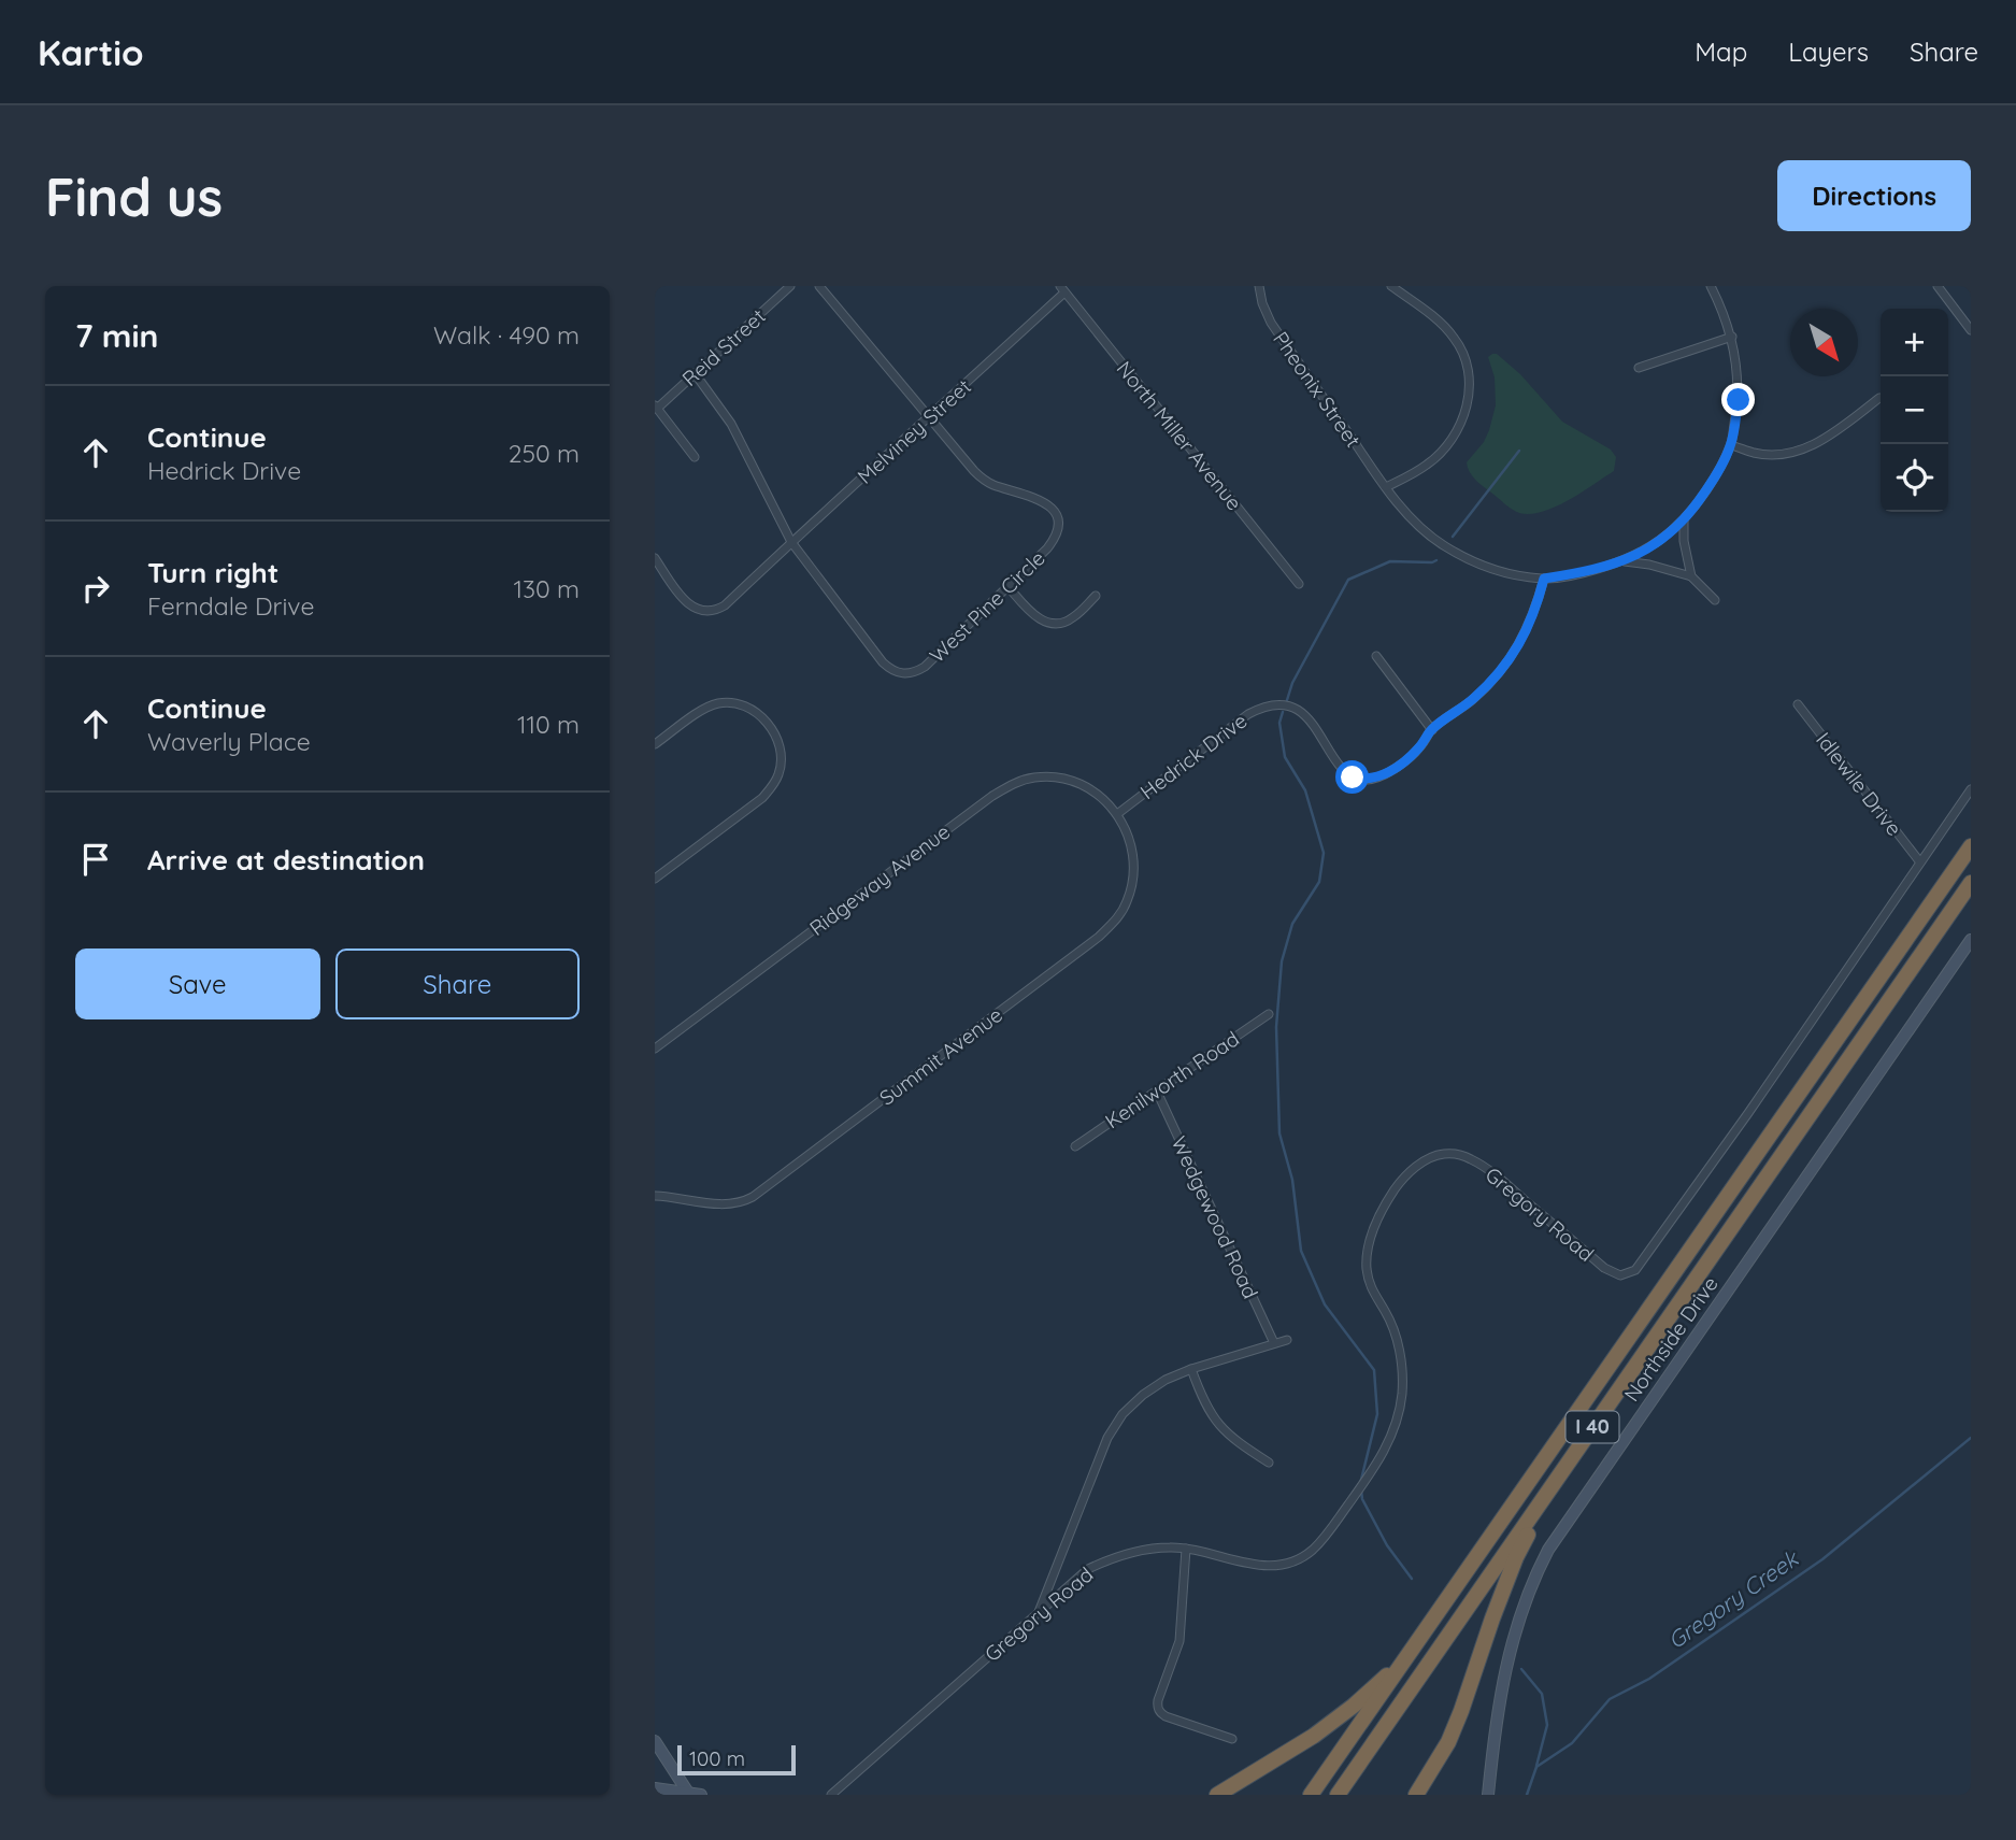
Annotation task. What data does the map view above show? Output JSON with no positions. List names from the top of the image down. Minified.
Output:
{"streets":{"highway":["I 40"],"street":["Reid Street","Pheonix Street","Melviney Street","North Miller Avenue","West Pine Circle","Hedrick Drive","Idlewile Drive","Ridgeway Avenue","Summit Avenue","Kenilworth Road","Gregory Road","Wedgewood Road","Northside Drive"]},"crossings":[["Reid Street","West Pine Circle"],["Pheonix Street","Hedrick Drive"],["Melviney Street","North Miller Avenue"],["Melviney Street","West Pine Circle"],["Hedrick Drive","Ridgeway Avenue"],["Hedrick Drive","Summit Avenue"],["Idlewile Drive","Gregory Road"],["Ridgeway Avenue","Summit Avenue"],["Kenilworth Road","Wedgewood Road"]],"water":["Gregory Creek"],"scale_bar":"100 m","north":"bottom right","page":{"header":"Kartio","nav":["Map","Layers","Share"],"buttons":["Directions",["Save","Share"]],"title":"Find us","heading":["7 min","Walk · 490 m"],"map_buttons":["+","−"],"list":[["Continue","Hedrick Drive","250 m"],["Turn right","Ferndale Drive","130 m"],["Continue","Waverly Place","110 m"],"Arrive at destination"],"scale":"100 m"}}
